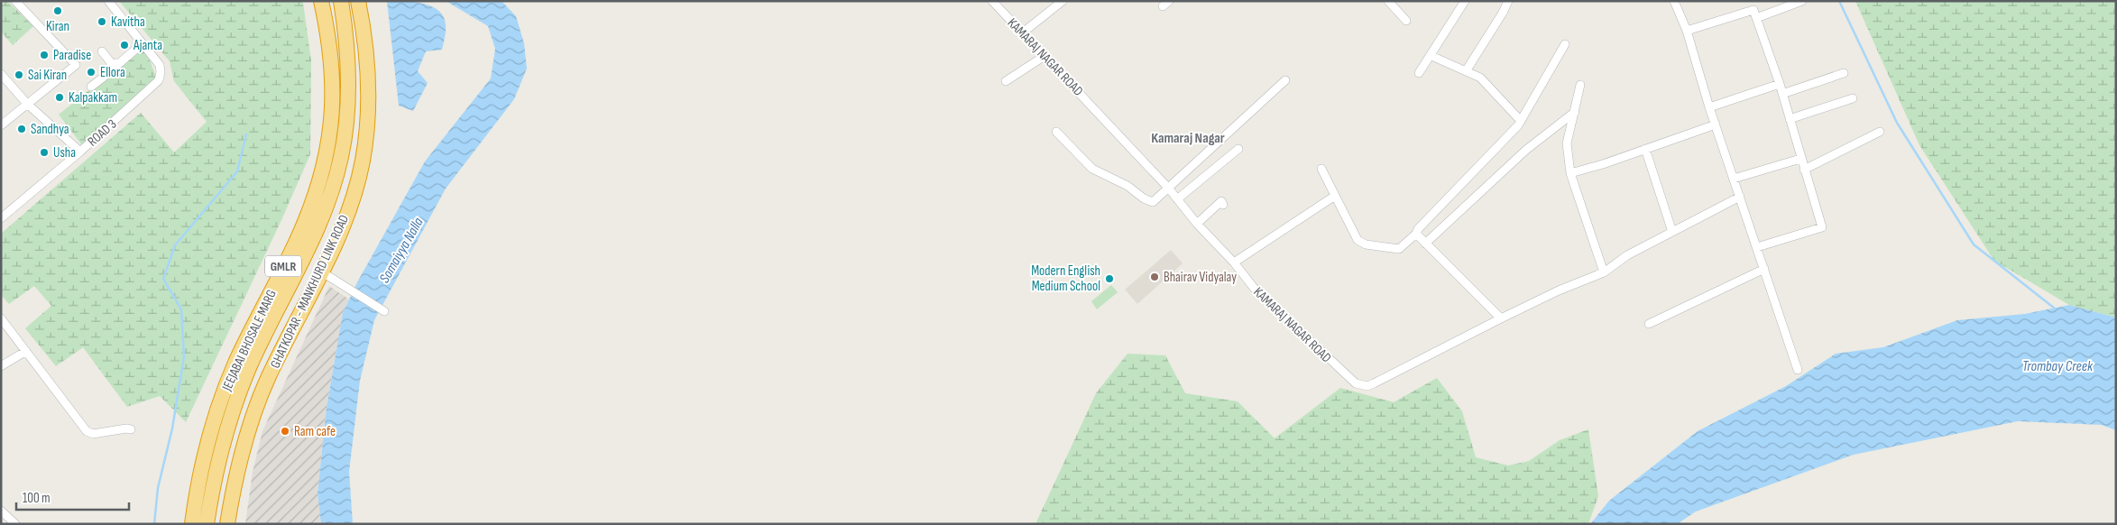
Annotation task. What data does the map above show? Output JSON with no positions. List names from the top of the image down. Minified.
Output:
{"streets":{"highway":["GMLR","GHATKOPAR - MANKHURD LINK ROAD","JEEJABAI BHOSALE MARG"],"street":["KAMARAJ NAGAR ROAD","ROAD 3"]},"districts":["Kamaraj Nagar"],"water":["Somaiyya Nalla","Trombay Creek"],"places":["Kiran","Kavitha","Ajanta","Paradise","Ellora","Sai Kiran","Kalpakkam","Sandhya","Usha","Bhairav Vidyalay","Modern English Medium School","Ram cafe"],"scale_bar":"100 m"}
